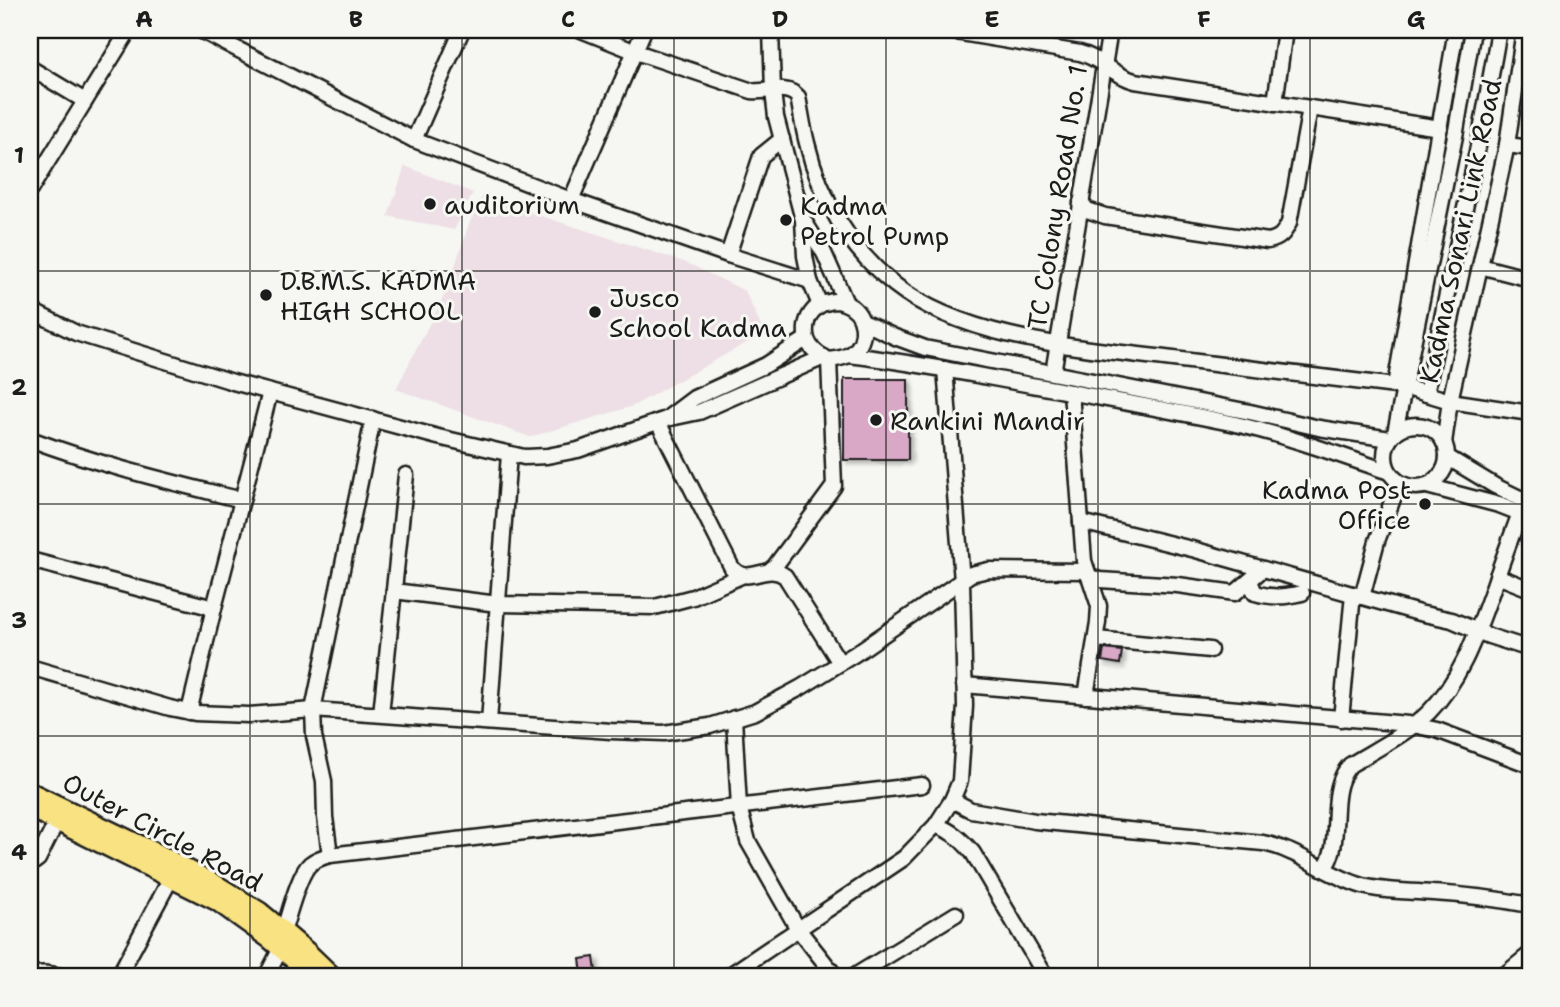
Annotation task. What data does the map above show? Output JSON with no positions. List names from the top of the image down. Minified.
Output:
{"streets":{"main road":["Outer Circle Road"],"street":["TC Colony Road No. 1","Kadma Sonari Link Road"]},"places":["auditorium","Kadma Petrol Pump","D.B.M.S. KADMA HIGH SCHOOL","Jusco School Kadma","Rankini Mandir","Kadma Post Office"],"grid":{"columns":["A","B","C","D","E","F","G"],"rows":["1","2","3","4"]}}
